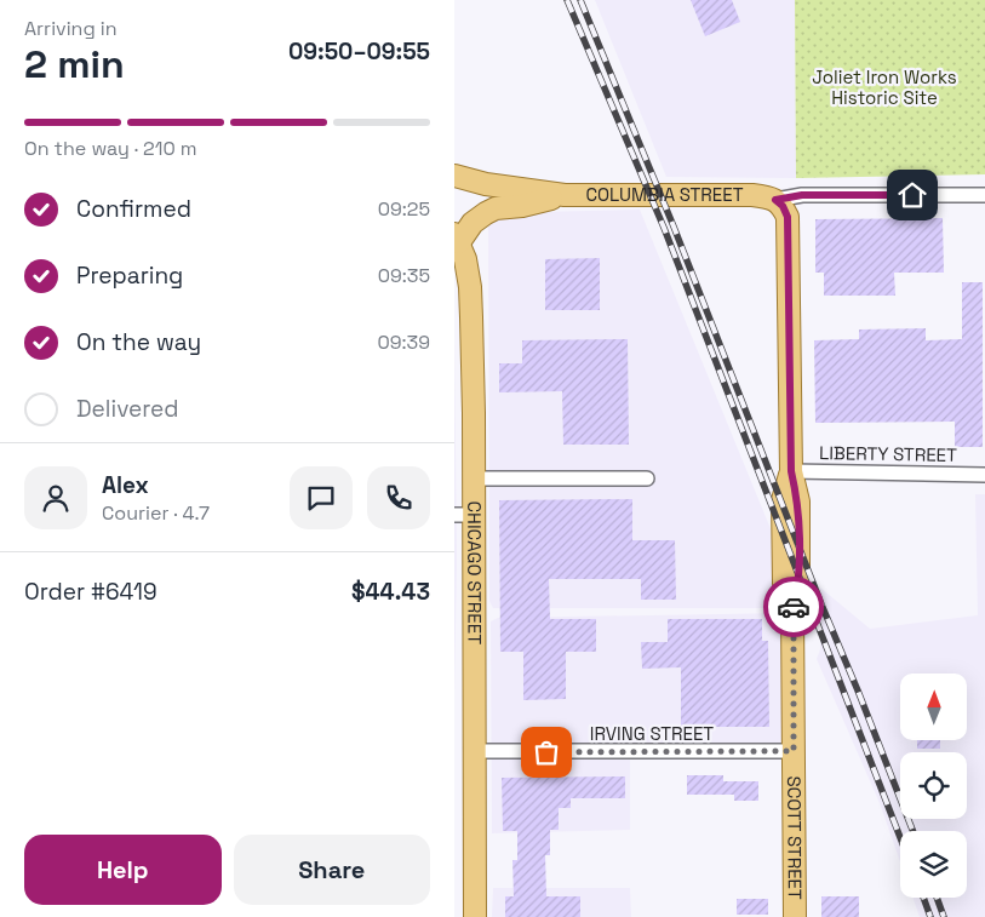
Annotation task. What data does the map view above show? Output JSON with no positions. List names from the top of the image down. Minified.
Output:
{"streets":{"main road":["COLUMBIA STREET","CHICAGO STREET","SCOTT STREET"],"street":["LIBERTY STREET","IRVING STREET"]},"crossings":[["COLUMBIA STREET","SCOTT STREET"],["LIBERTY STREET","SCOTT STREET"],["CHICAGO STREET","IRVING STREET"],["IRVING STREET","SCOTT STREET"]],"parks":["Joliet Iron Works Historic Site"],"north":"top","page":{"heading":["2 min","Arriving in","09:50–09:55"],"panel":["Alex","Courier · 4.7","Order #6419","$44.43"],"bar":"On the way · 210 m","list":[["Confirmed","09:25"],["Preparing","09:35"],["On the way","09:39"],"Delivered"],"buttons":["Help","Share"]}}
